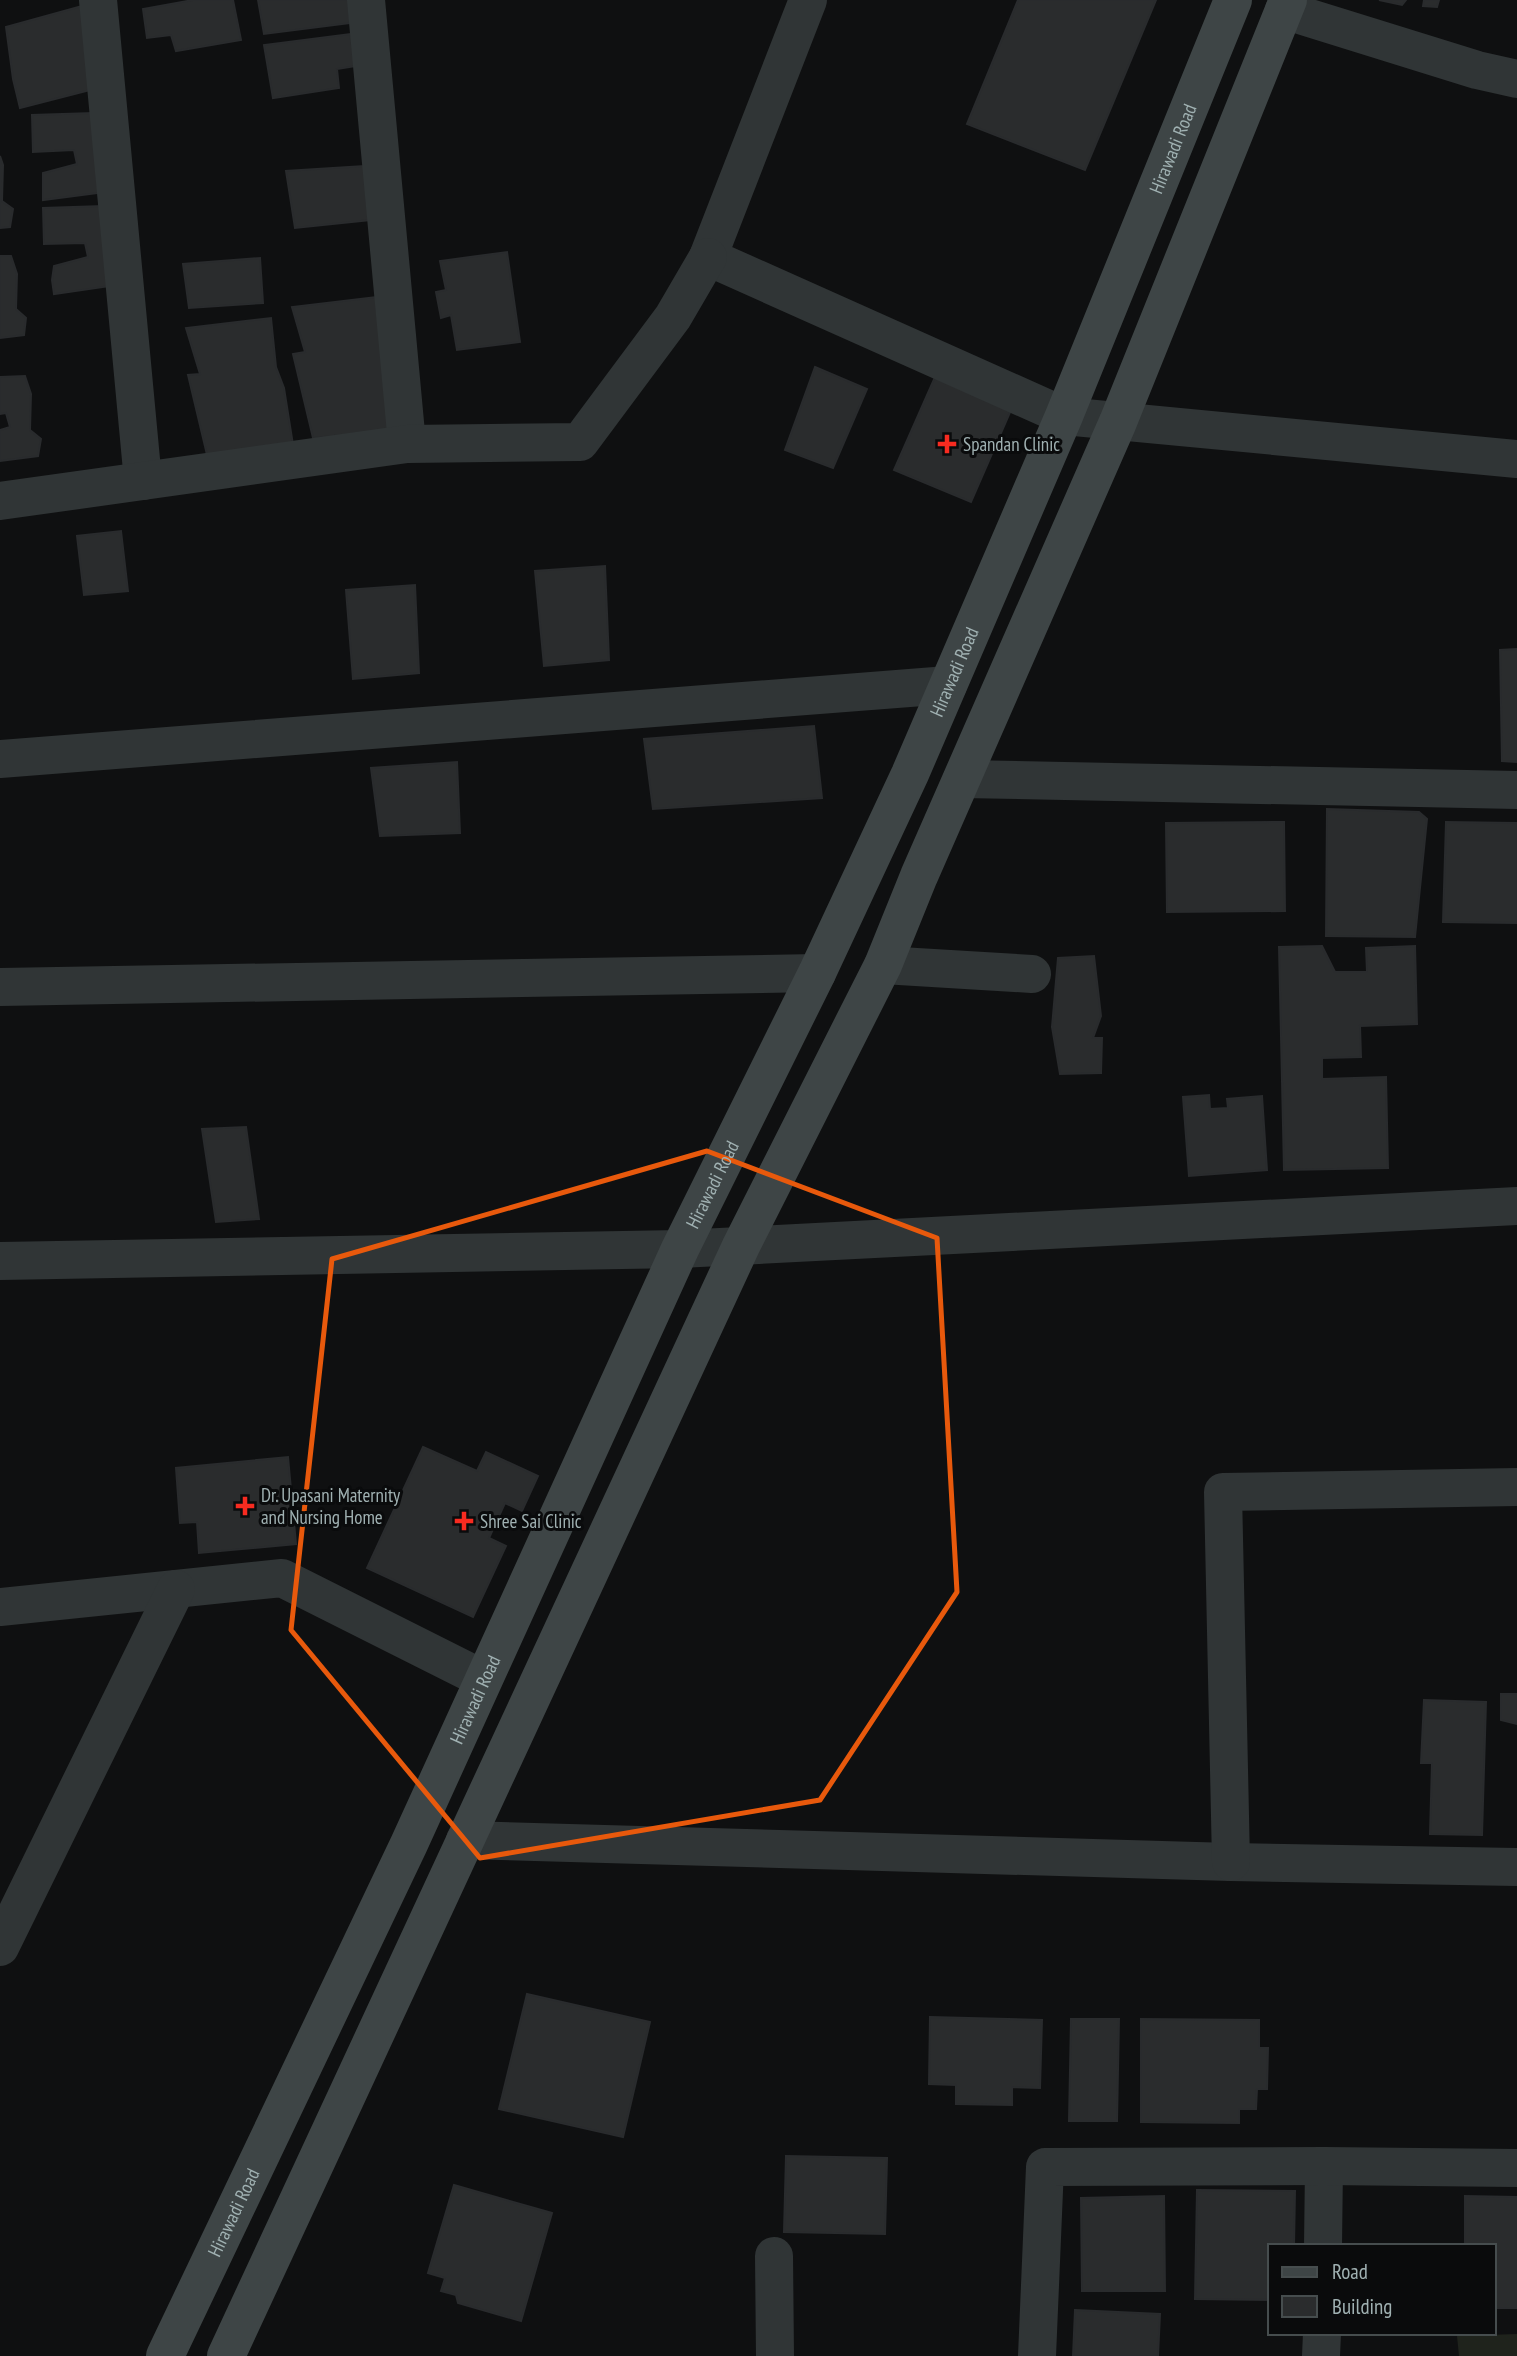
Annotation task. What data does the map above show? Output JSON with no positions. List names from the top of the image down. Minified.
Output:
{"streets":{"street":["Hirawadi Road"]},"places":{"health":["Spandan Clinic","Dr. Upasani Maternity and Nursing Home","Shree Sai Clinic"]},"legend":["Road","Building"]}
